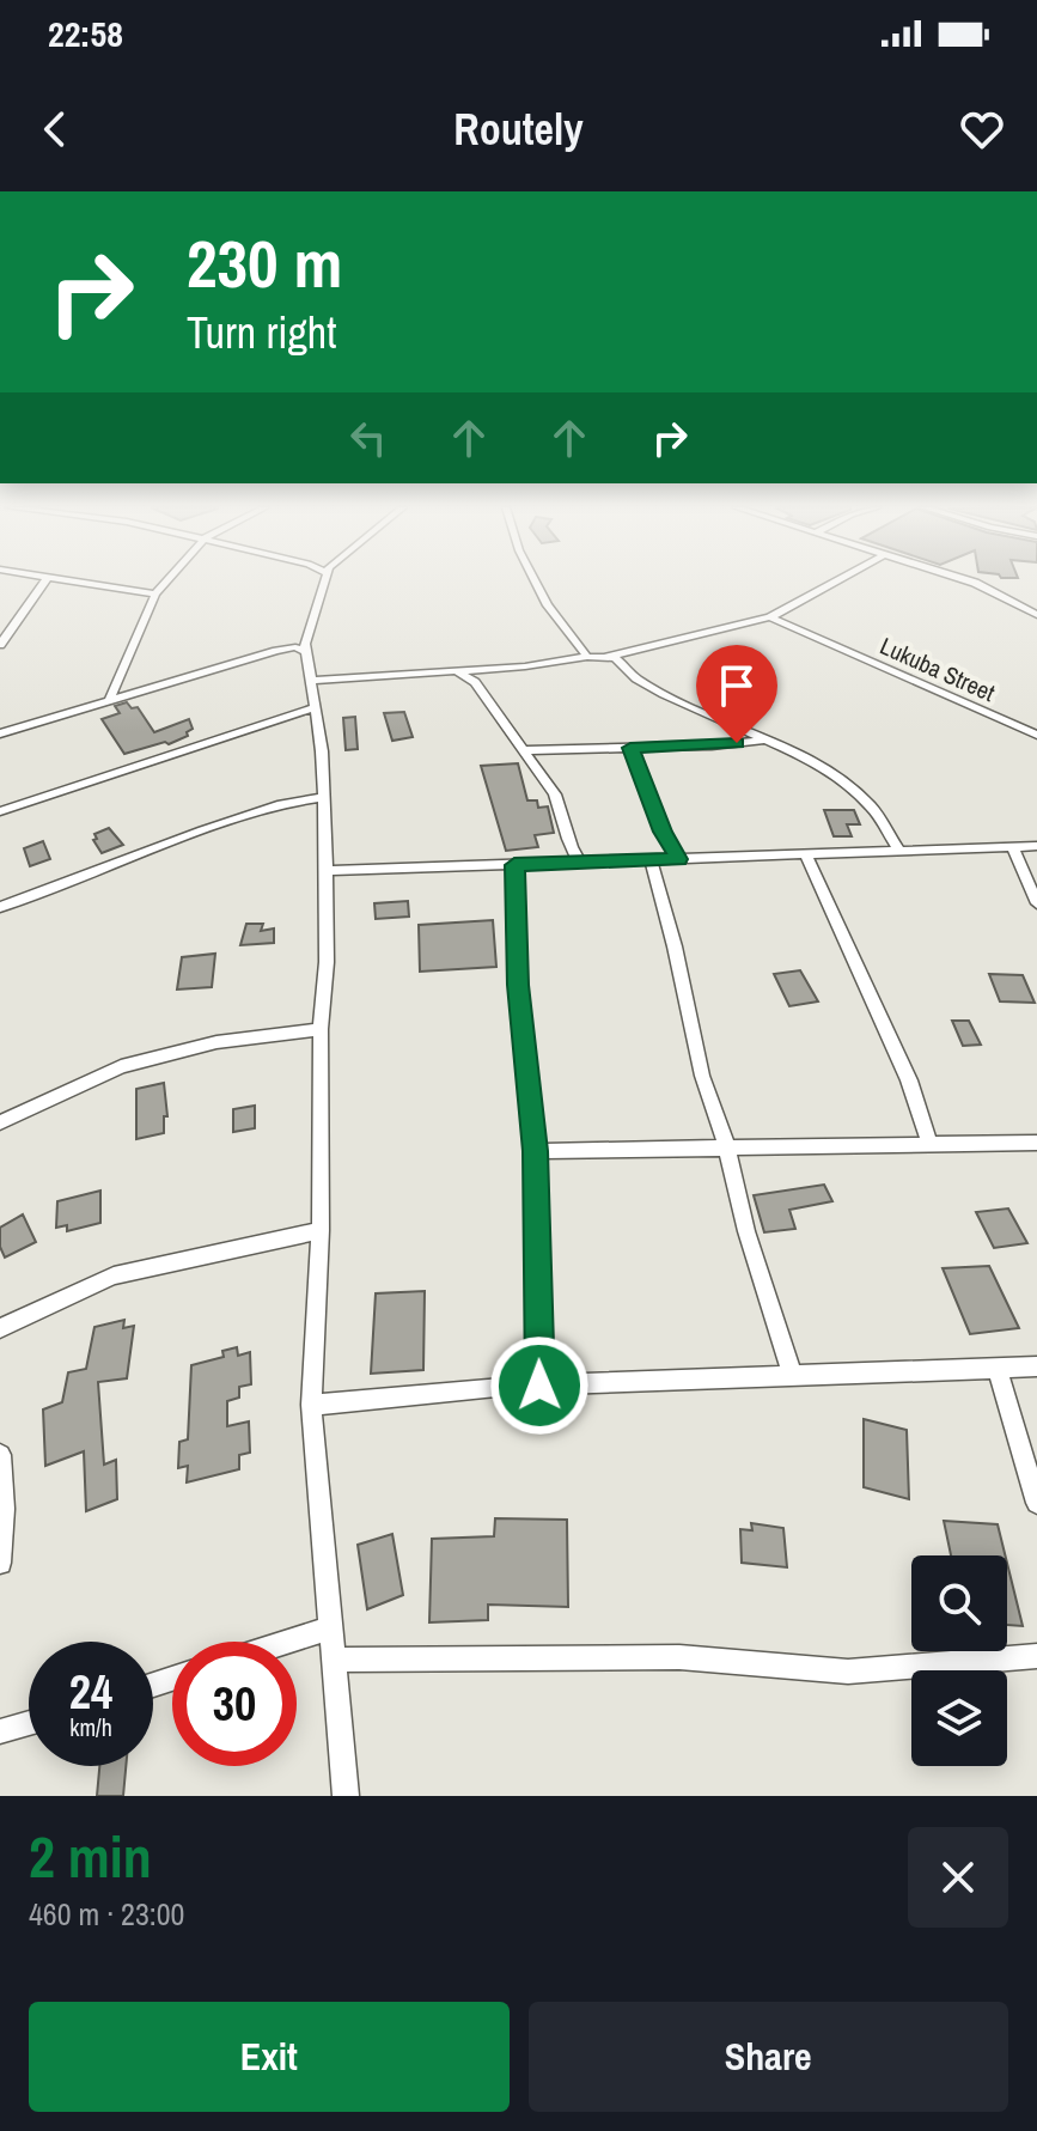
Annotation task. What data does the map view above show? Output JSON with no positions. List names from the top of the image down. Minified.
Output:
{"streets":{"street":["Lukuba Street"]},"page":{"status":"22:58","header":"Routely","turn":["230 m","Turn right"],"speed":"24 km/h","limit":"30","heading":["2 min","460 m · 23:00"],"buttons":["Exit","Share"]}}
